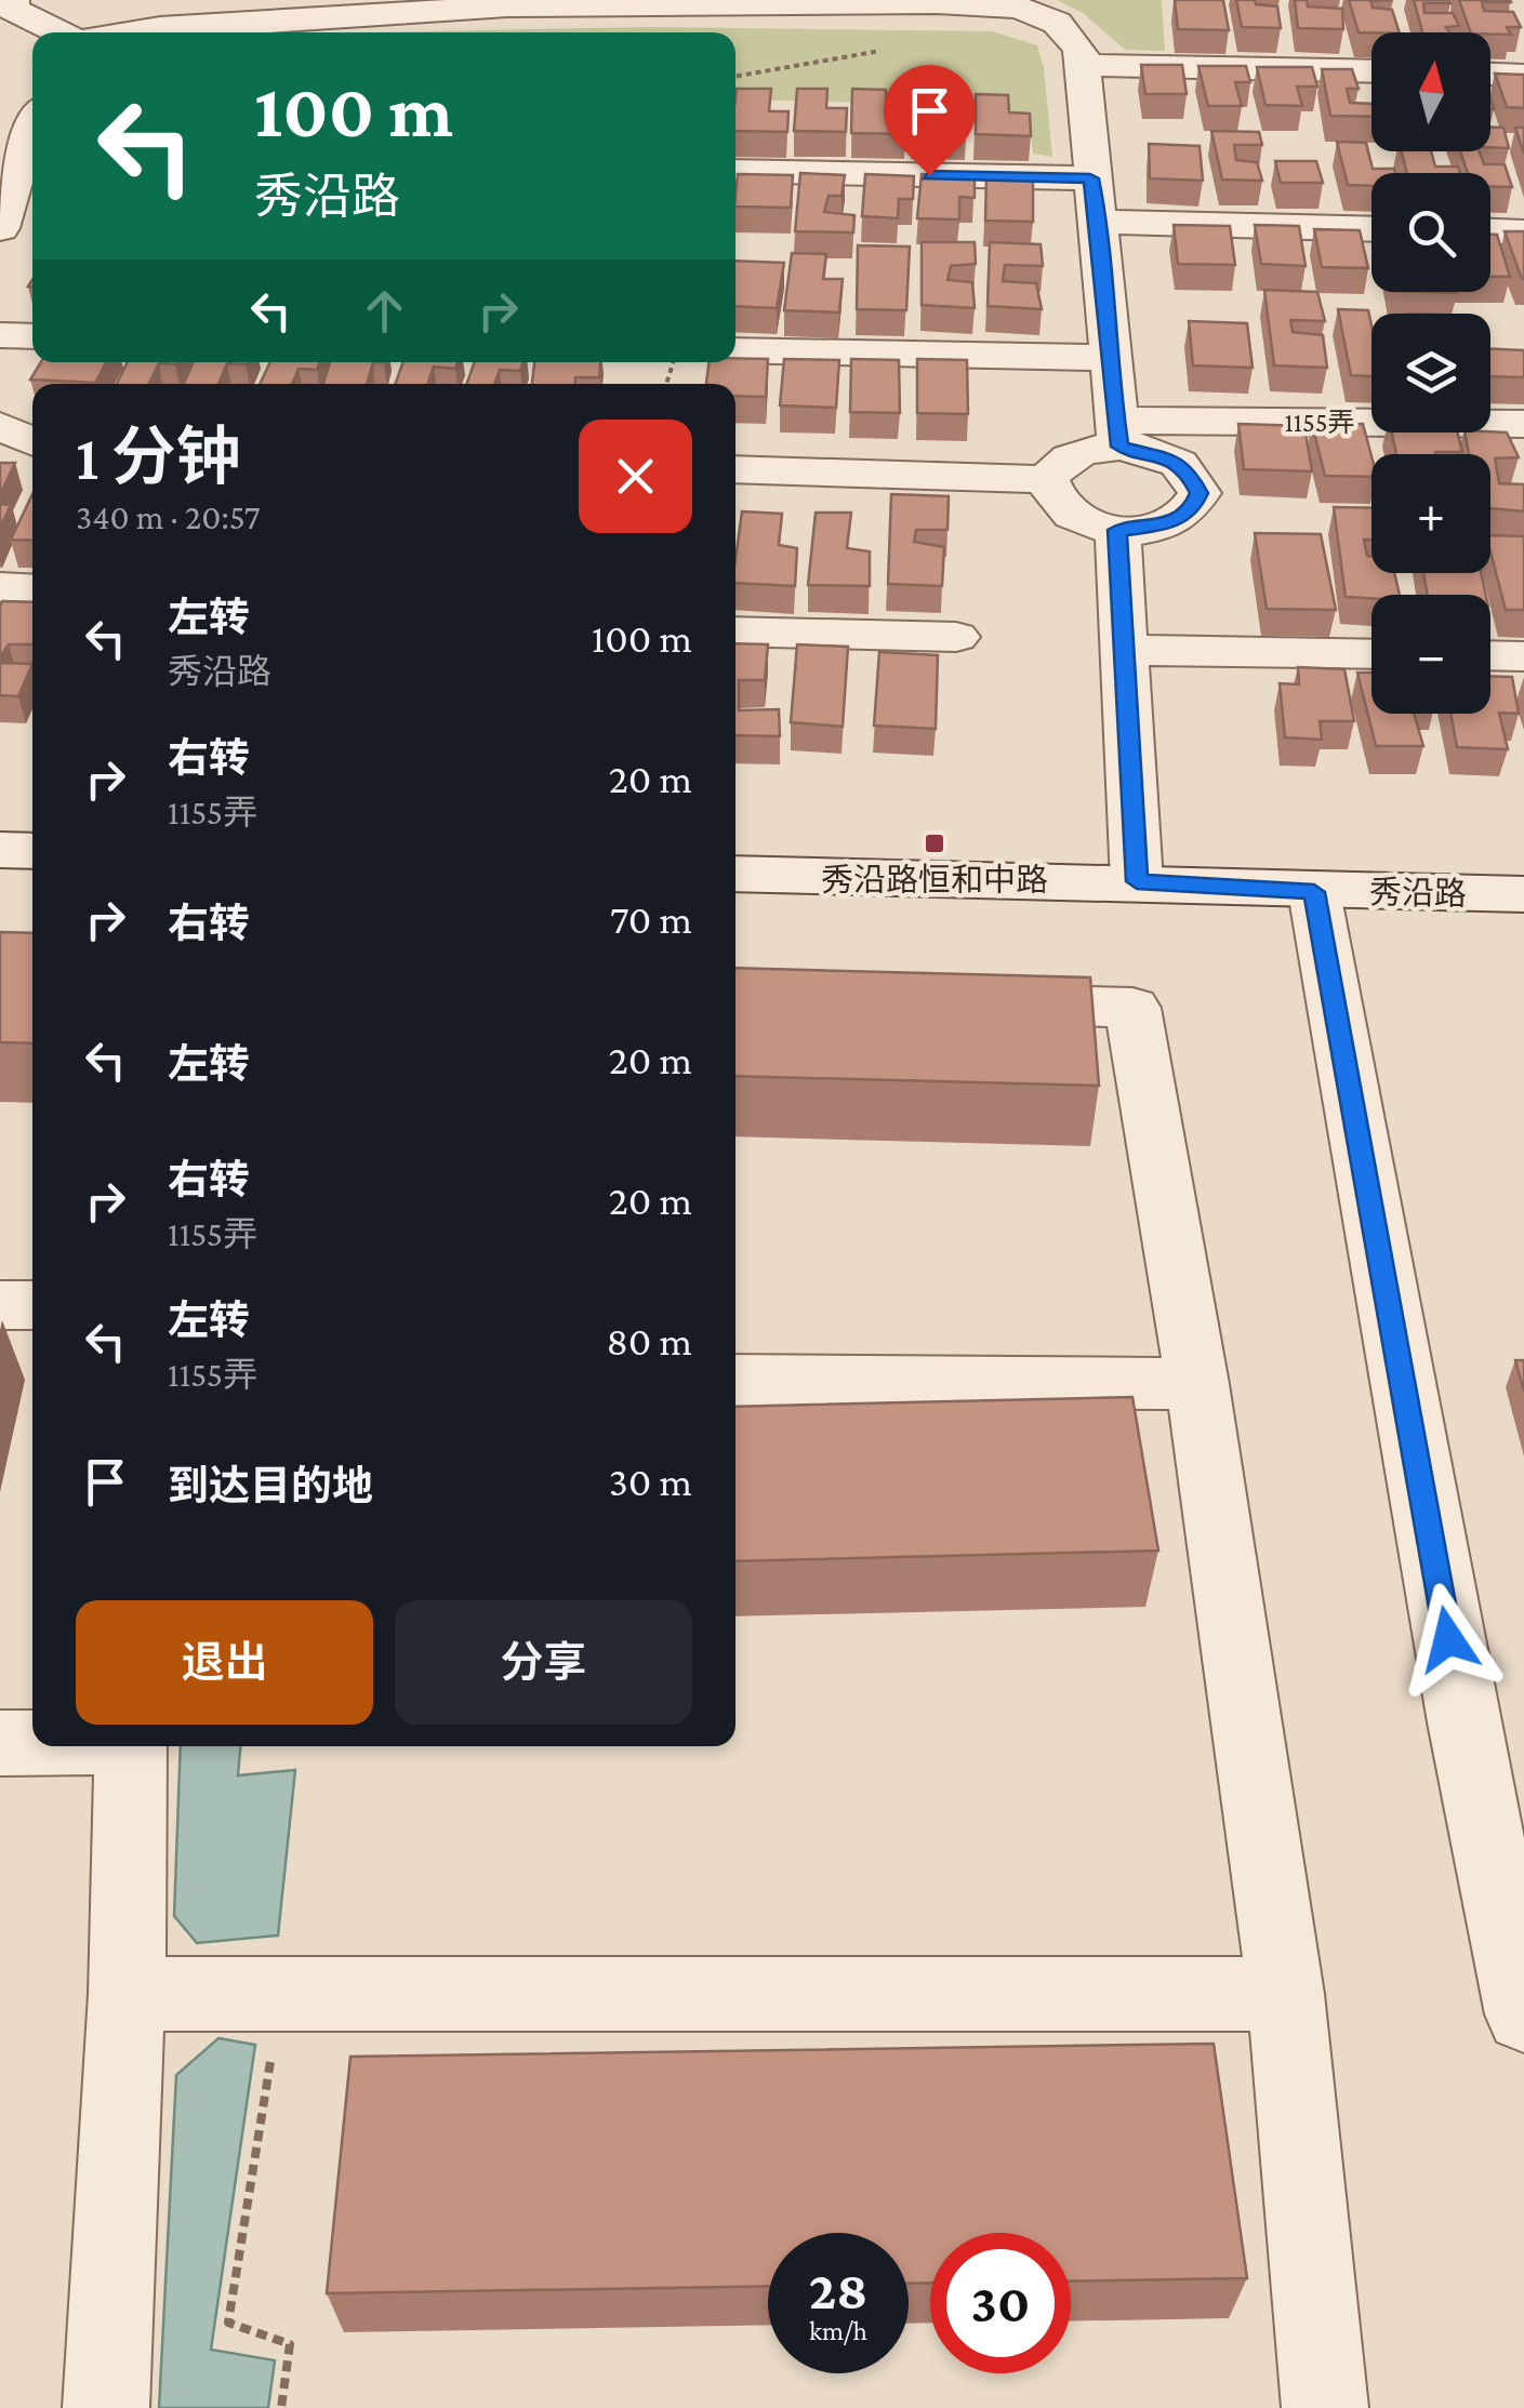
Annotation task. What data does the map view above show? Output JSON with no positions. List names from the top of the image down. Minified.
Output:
{"streets":{"street":["1155弄","秀沿路"]},"places":{"transit":["秀沿路恒和中路"]},"north":"top","page":{"map_buttons":["+","−"],"turn":["100 m","秀沿路"],"heading":["1 分钟","340 m · 20:57"],"list":[{"name":"左转","note":"秀沿路","value":"100 m"},{"name":"右转","note":"1155弄","value":"20 m"},{"name":"右转","value":"70 m"},{"name":"左转","value":"20 m"},{"name":"右转","note":"1155弄","value":"20 m"},{"name":"左转","note":"1155弄","value":"80 m"},{"name":"到达目的地","value":"30 m"}],"buttons":["退出","分享"],"speed":"28 km/h","limit":"30"}}
